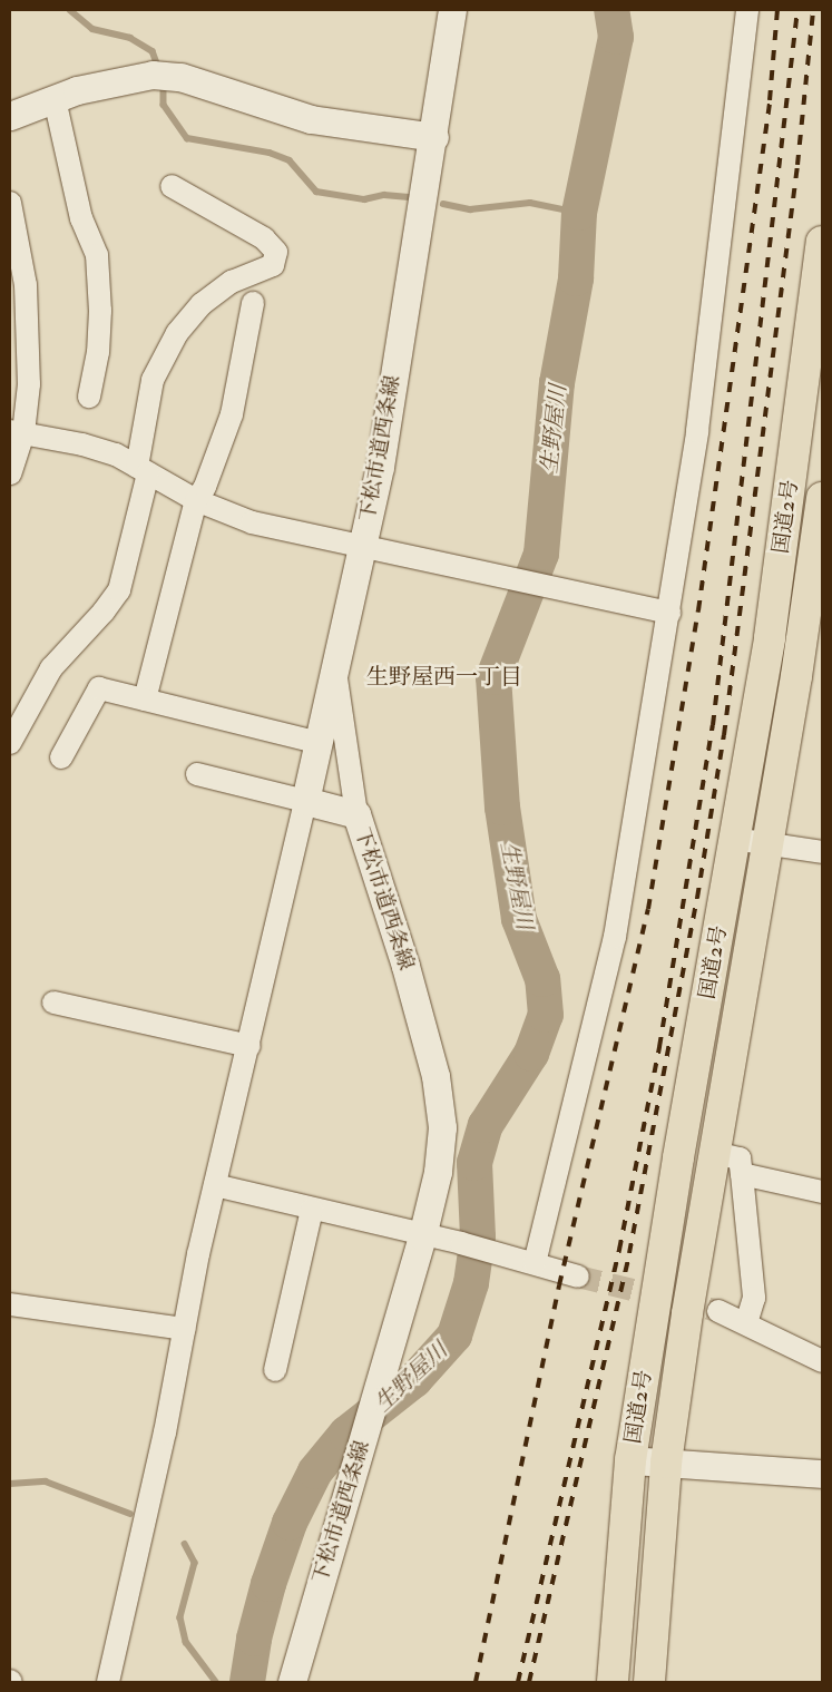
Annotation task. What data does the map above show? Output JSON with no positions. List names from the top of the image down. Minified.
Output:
{"streets":{"highway":["国道2号"],"street":["下松市道西条線"]},"districts":["生野屋西一丁目"],"water":["生野屋川"]}
